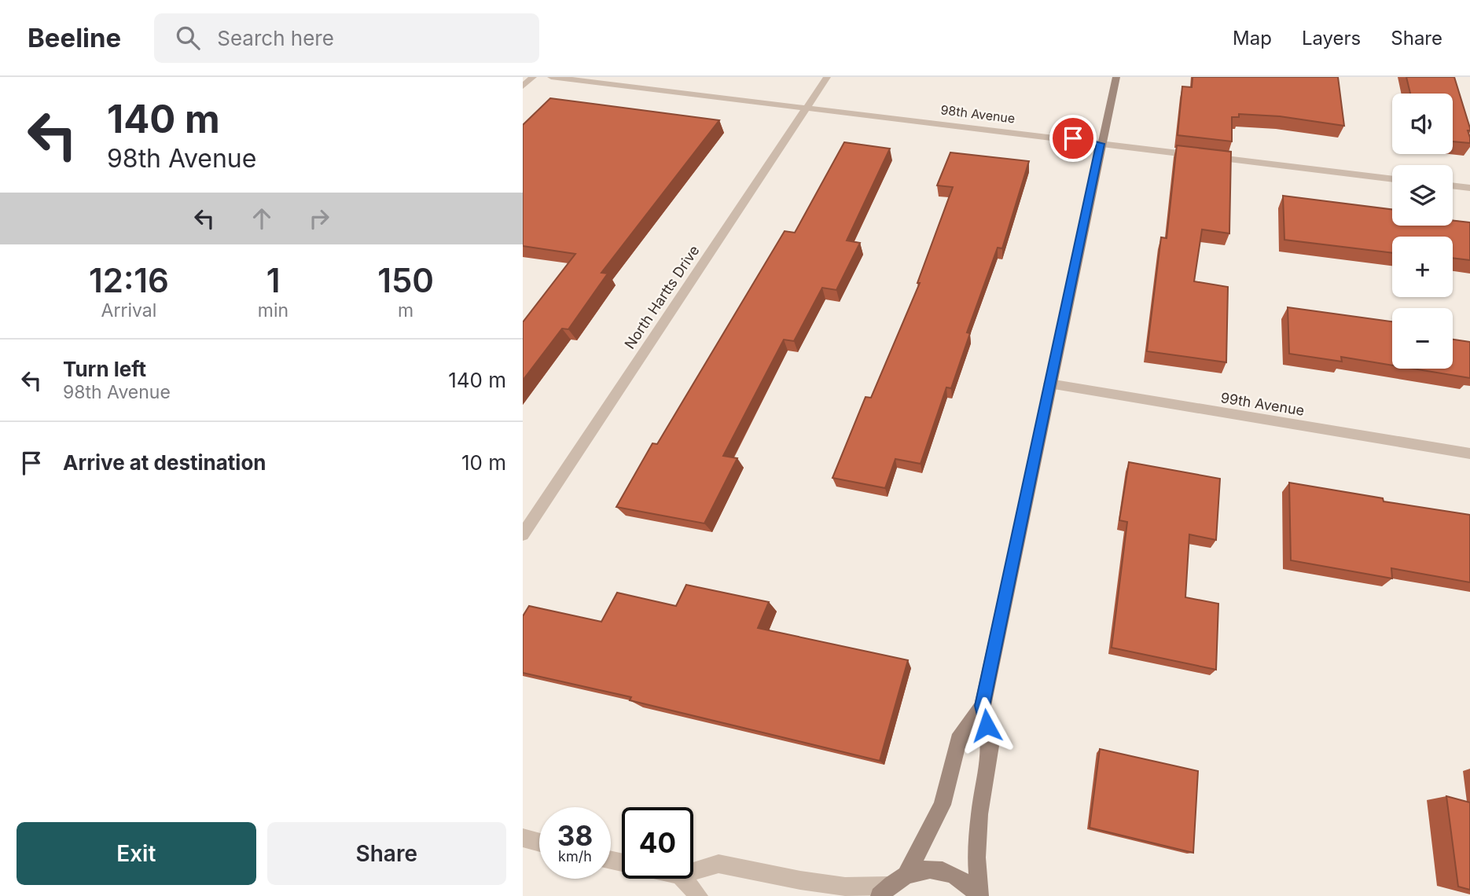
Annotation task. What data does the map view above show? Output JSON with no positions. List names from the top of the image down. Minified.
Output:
{"streets":{"street":["98th Avenue","North Hartts Drive","99th Avenue"]},"crossings":[["98th Avenue","North Hartts Drive"]],"page":{"header":"Beeline","search":"Search here","nav":["Map","Layers","Share"],"turn":["140 m","98th Avenue"],"map_buttons":["+","−"],"eta":["12:16","Arrival","1","min","150","m"],"list":[{"name":"Turn left","note":"98th Avenue","value":"140 m"},{"name":"Arrive at destination","value":"10 m"}],"speed":"38 km/h","limit":"40","buttons":["Exit","Share"]}}
